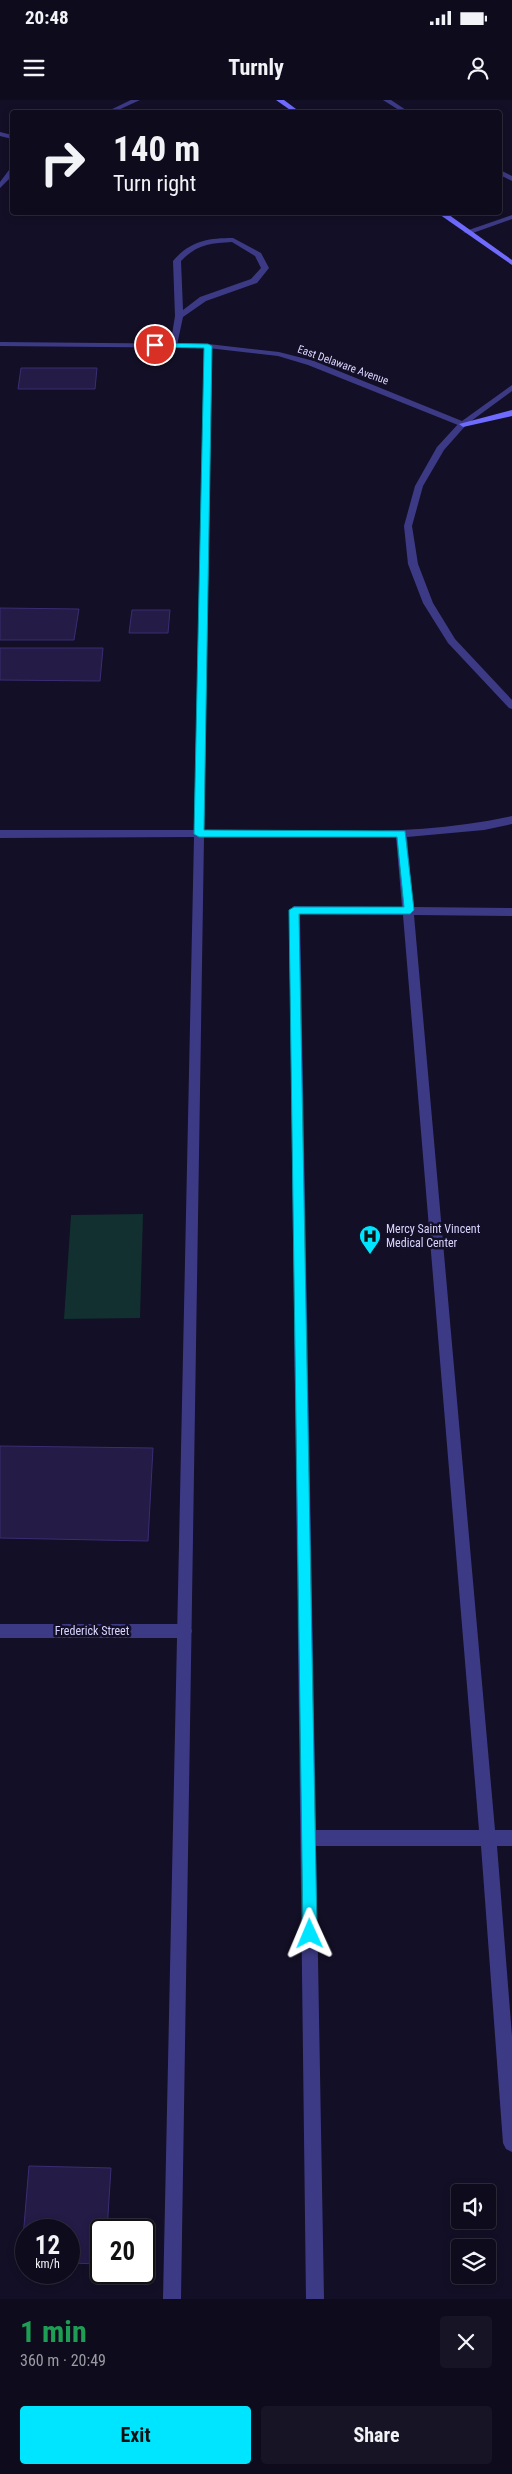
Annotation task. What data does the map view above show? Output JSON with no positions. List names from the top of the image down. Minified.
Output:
{"streets":{"street":["East Delaware Avenue","Frederick Street"]},"places":{"hospital":["Mercy Saint Vincent Medical Center"]},"page":{"status":"20:48","header":"Turnly","turn":["140 m","Turn right"],"speed":"12 km/h","limit":"20","heading":["1 min","360 m · 20:49"],"buttons":["Exit","Share"]}}
